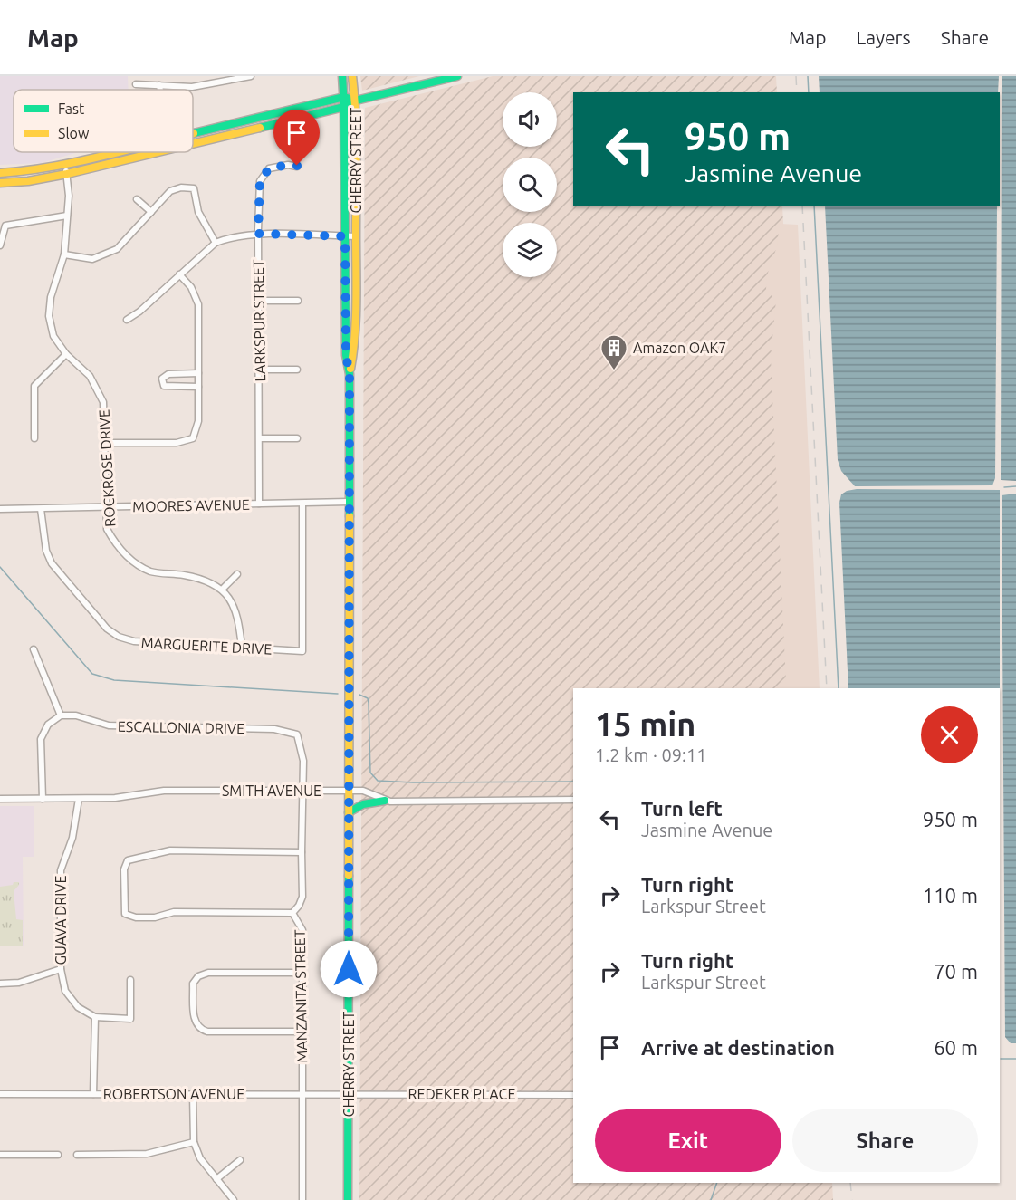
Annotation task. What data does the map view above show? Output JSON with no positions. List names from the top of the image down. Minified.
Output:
{"streets":{"main road":["CHERRY STREET"],"street":["LARKSPUR STREET","ROCKROSE DRIVE","MOORES AVENUE","MARGUERITE DRIVE","ESCALLONIA DRIVE","SMITH AVENUE","GUAVA DRIVE","MANZANITA STREET","ROBERTSON AVENUE","REDEKER PLACE"]},"crossings":[["CHERRY STREET","MOORES AVENUE"],["CHERRY STREET","SMITH AVENUE"],["CHERRY STREET","ROBERTSON AVENUE"],["CHERRY STREET","REDEKER PLACE"],["LARKSPUR STREET","MOORES AVENUE"],["ROCKROSE DRIVE","MOORES AVENUE"],["MOORES AVENUE","MARGUERITE DRIVE"],["ESCALLONIA DRIVE","MANZANITA STREET"],["SMITH AVENUE","GUAVA DRIVE"],["SMITH AVENUE","MANZANITA STREET"],["MANZANITA STREET","ROBERTSON AVENUE"],["ROBERTSON AVENUE","REDEKER PLACE"]],"places":{"building":["Amazon OAK7"]},"legend":["Fast","Slow"],"page":{"header":"Map","nav":["Map","Layers","Share"],"turn":["950 m","Jasmine Avenue"],"heading":["15 min","1.2 km · 09:11"],"list":[{"name":"Turn left","note":"Jasmine Avenue","value":"950 m"},{"name":"Turn right","note":"Larkspur Street","value":"110 m"},{"name":"Turn right","note":"Larkspur Street","value":"70 m"},{"name":"Arrive at destination","value":"60 m"}],"buttons":["Exit","Share"]}}
